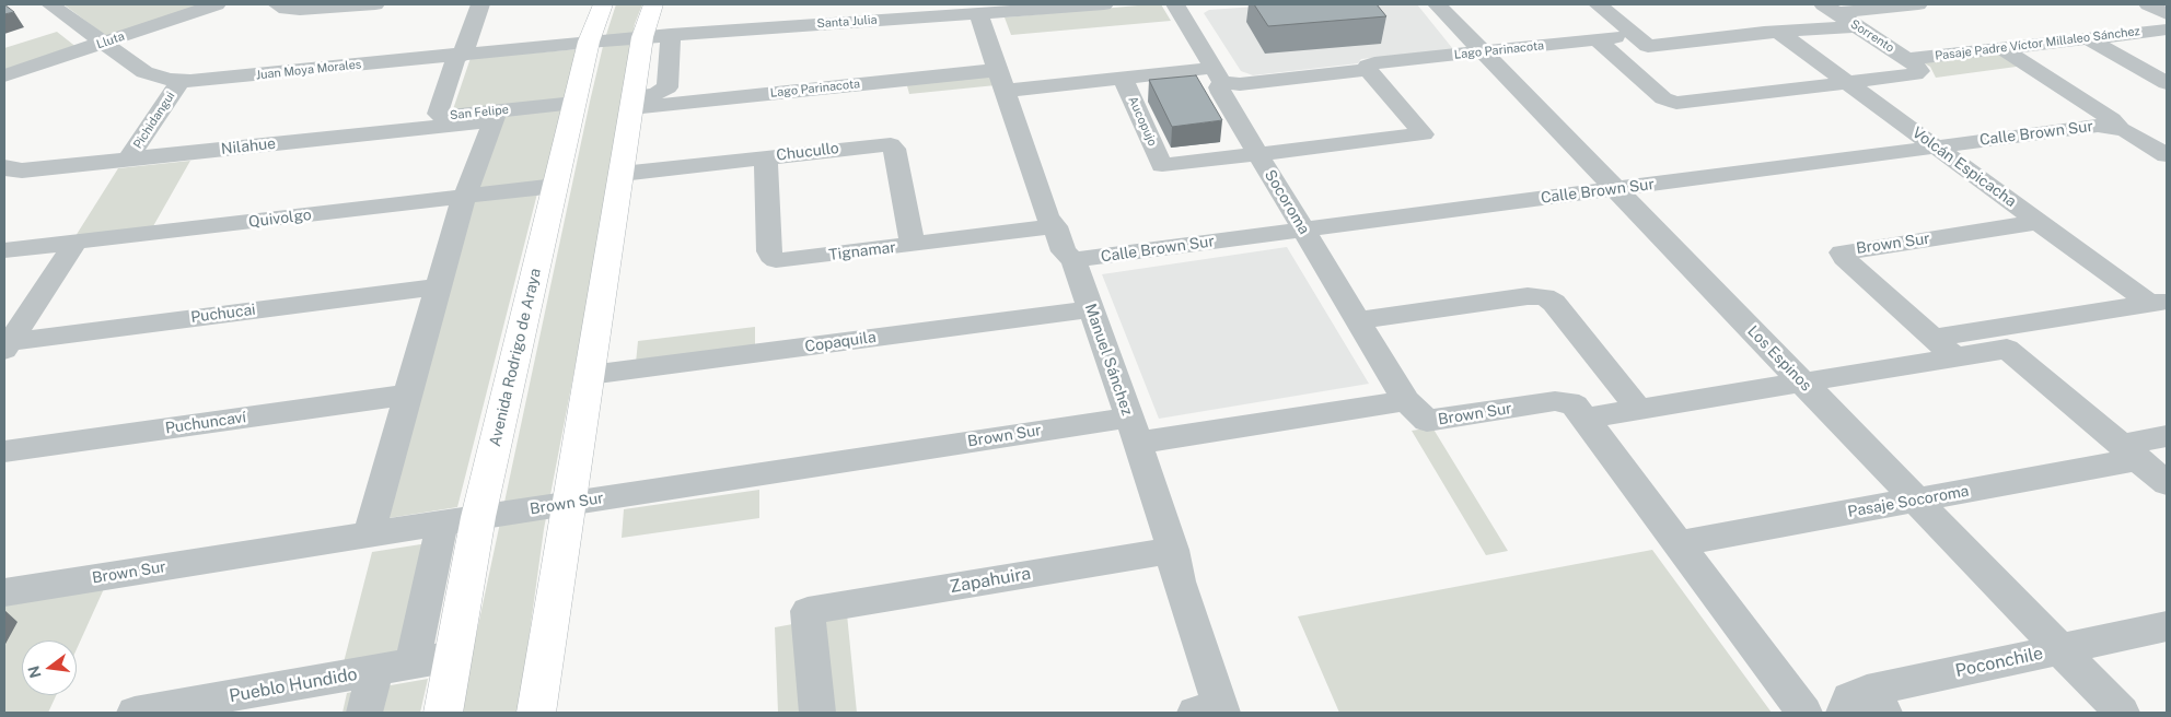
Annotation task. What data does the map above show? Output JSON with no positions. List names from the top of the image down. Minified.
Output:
{"streets":{"main road":["Avenida Rodrigo de Araya"],"street":["Santa Julia","Sorrento","Lluta","Pasaje Padre Víctor Millaleo Sánchez","Lago Parinacota","Juan Moya Morales","San Felipe","Pichidangui","Aucopujo","Calle Brown Sur","Nilahue","Chucullo","Volcán Espicacha","Socoroma","Quivolgo","Brown Sur","Tignamar","Puchucai","Copaquila","Los Espinos","Manuel Sánchez","Puchuncaví","Pasaje Socoroma","Zapahuira","Poconchile","Pueblo Hundido"]},"crossings":[["Santa Julia","Juan Moya Morales"],["Santa Julia","Avenida Rodrigo de Araya"],["Santa Julia","Manuel Sánchez"],["Sorrento","Pasaje Padre Víctor Millaleo Sánchez"],["Sorrento","Lago Parinacota"],["Lluta","Juan Moya Morales"],["Pasaje Padre Víctor Millaleo Sánchez","Lago Parinacota"],["Pasaje Padre Víctor Millaleo Sánchez","Volcán Espicacha"],["Lago Parinacota","Aucopujo"],["Lago Parinacota","Volcán Espicacha"],["Lago Parinacota","Socoroma"],["Lago Parinacota","Los Espinos"],["Lago Parinacota","Manuel Sánchez"],["Juan Moya Morales","San Felipe"],["Juan Moya Morales","Pichidangui"],["Juan Moya Morales","Avenida Rodrigo de Araya"],["San Felipe","Nilahue"],["San Felipe","Avenida Rodrigo de Araya"],["Pichidangui","Nilahue"],["Aucopujo","Socoroma"],["Calle Brown Sur","Volcán Espicacha"],["Calle Brown Sur","Socoroma"],["Calle Brown Sur","Los Espinos"],["Calle Brown Sur","Manuel Sánchez"],["Chucullo","Tignamar"],["Volcán Espicacha","Brown Sur"],["Socoroma","Brown Sur"],["Quivolgo","Avenida Rodrigo de Araya"],["Brown Sur","Avenida Rodrigo de Araya"],["Brown Sur","Manuel Sánchez"],["Brown Sur","Pasaje Socoroma"],["Tignamar","Manuel Sánchez"],["Copaquila","Manuel Sánchez"],["Avenida Rodrigo de Araya","Pueblo Hundido"],["Los Espinos","Pasaje Socoroma"],["Los Espinos","Poconchile"],["Manuel Sánchez","Zapahuira"]],"north":"left"}
